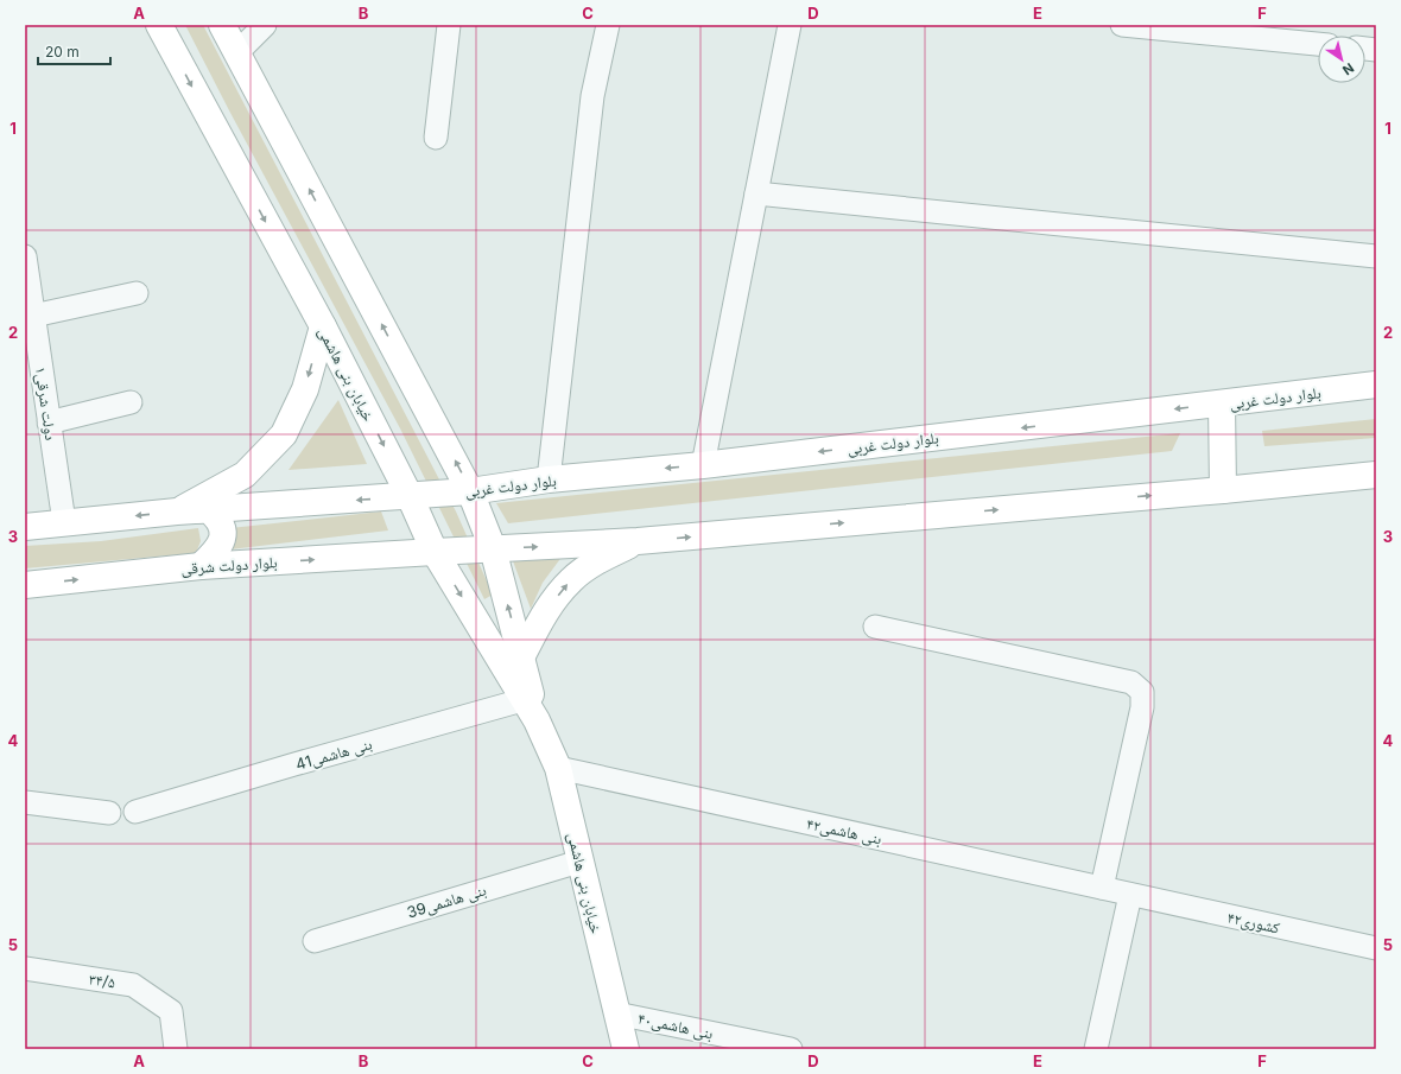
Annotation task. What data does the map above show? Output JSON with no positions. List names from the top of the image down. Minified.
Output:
{"streets":{"main road":["خیابان بنی هاشمی","بلوار دولت غربی","بلوار دولت شرقی"],"street":["۱دولت شرقی","بنی هاشمی41","بنی هاشمی۴۲","بنی هاشمی39","کشوری۴۲","۳۴/۵","بنی هاشمی۴۰"]},"crossings":[["خیابان بنی هاشمی","بلوار دولت غربی"],["خیابان بنی هاشمی","بلوار دولت شرقی"],["خیابان بنی هاشمی","بنی هاشمی41"],["خیابان بنی هاشمی","بنی هاشمی۴۲"],["خیابان بنی هاشمی","بنی هاشمی39"],["خیابان بنی هاشمی","بنی هاشمی۴۰"],["بنی هاشمی۴۲","کشوری۴۲"]],"scale_bar":"20 m","north":"bottom right","grid":{"columns":["A","B","C","D","E","F"],"rows":["1","2","3","4","5"]}}
